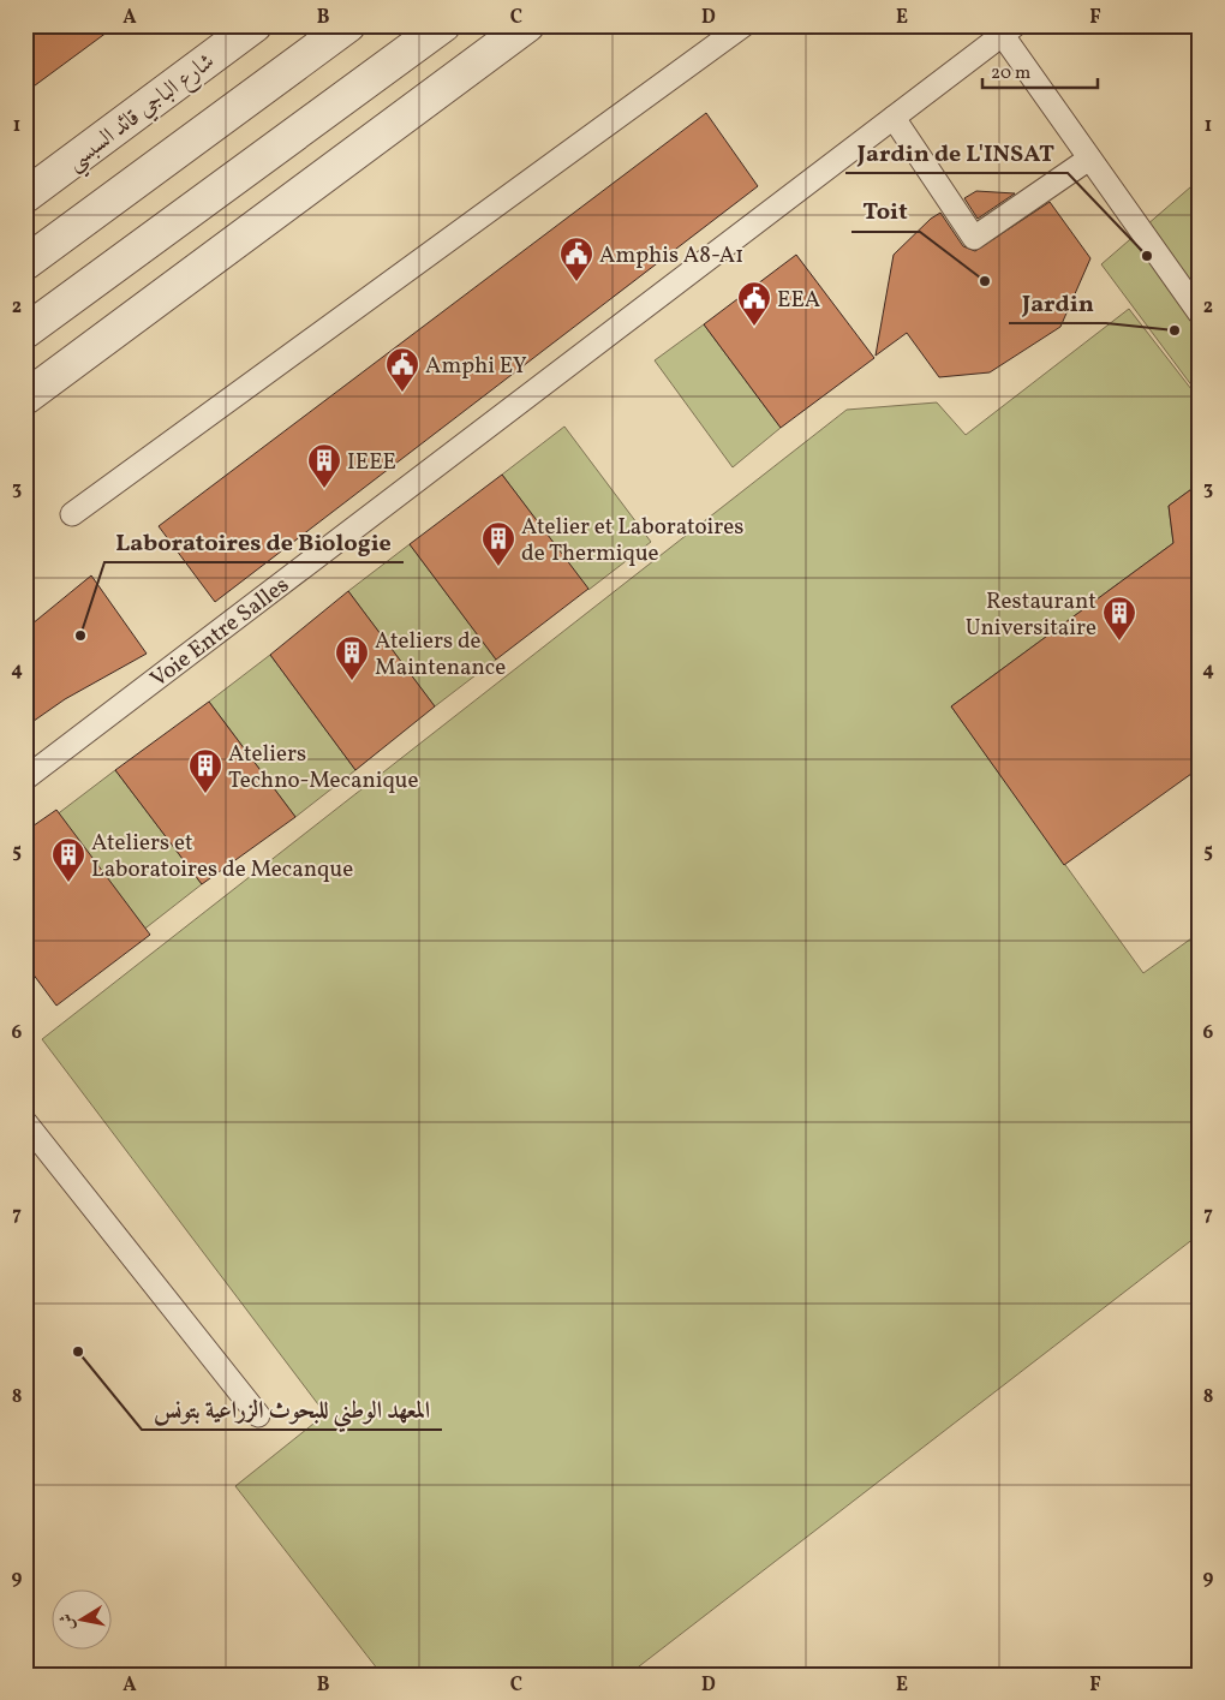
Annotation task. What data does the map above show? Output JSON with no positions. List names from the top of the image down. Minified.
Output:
{"streets":{"street":["شارع الباجي قائد السبسي"],"lane":["Voie Entre Salles"]},"places":{"other":["Jardin de L'INSAT","Toit","Jardin","Laboratoires de Biologie","المعهد الوطني للبحوث الزراعية بتونس"],"public building":["Amphis A8-A1","EEA","Amphi EY"],"building":["IEEE","Atelier et Laboratoires de Thermique","Restaurant Universitaire","Ateliers de Maintenance","Ateliers Techno-Mecanique","Ateliers et Laboratoires de Mecanque"]},"scale_bar":"20 m","north":"left","grid":{"columns":["A","B","C","D","E","F"],"rows":["1","2","3","4","5","6","7","8","9"]}}
